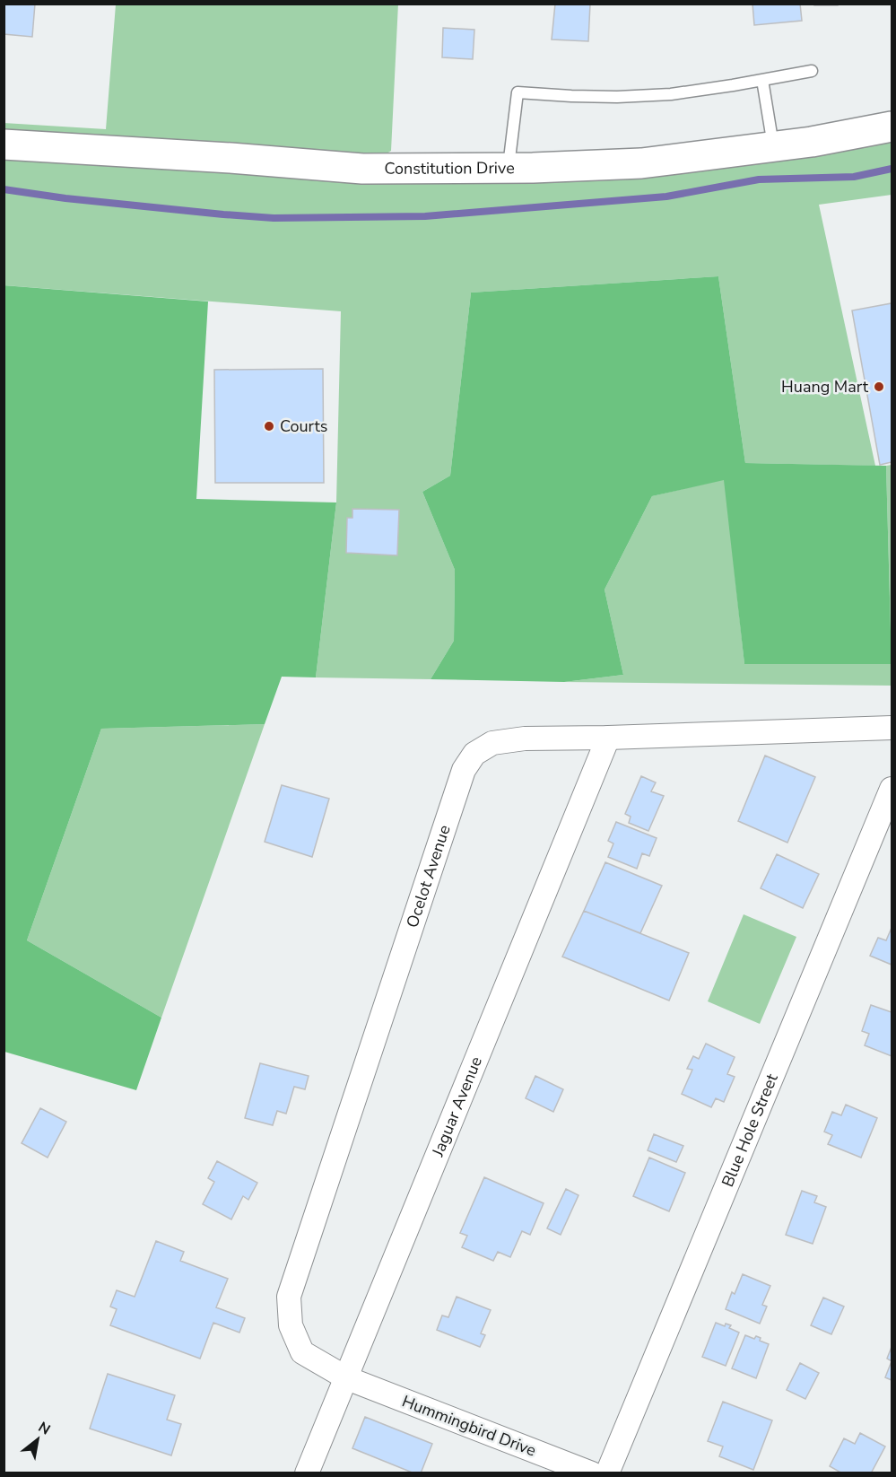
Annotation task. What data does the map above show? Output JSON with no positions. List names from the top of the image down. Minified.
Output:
{"streets":{"main road":["Constitution Drive"],"street":["Ocelot Avenue","Jaguar Avenue","Blue Hole Street","Hummingbird Drive"]},"crossings":[["Ocelot Avenue","Jaguar Avenue"],["Ocelot Avenue","Hummingbird Drive"],["Jaguar Avenue","Hummingbird Drive"]],"places":["Huang Mart","Courts"],"north":"top right"}
